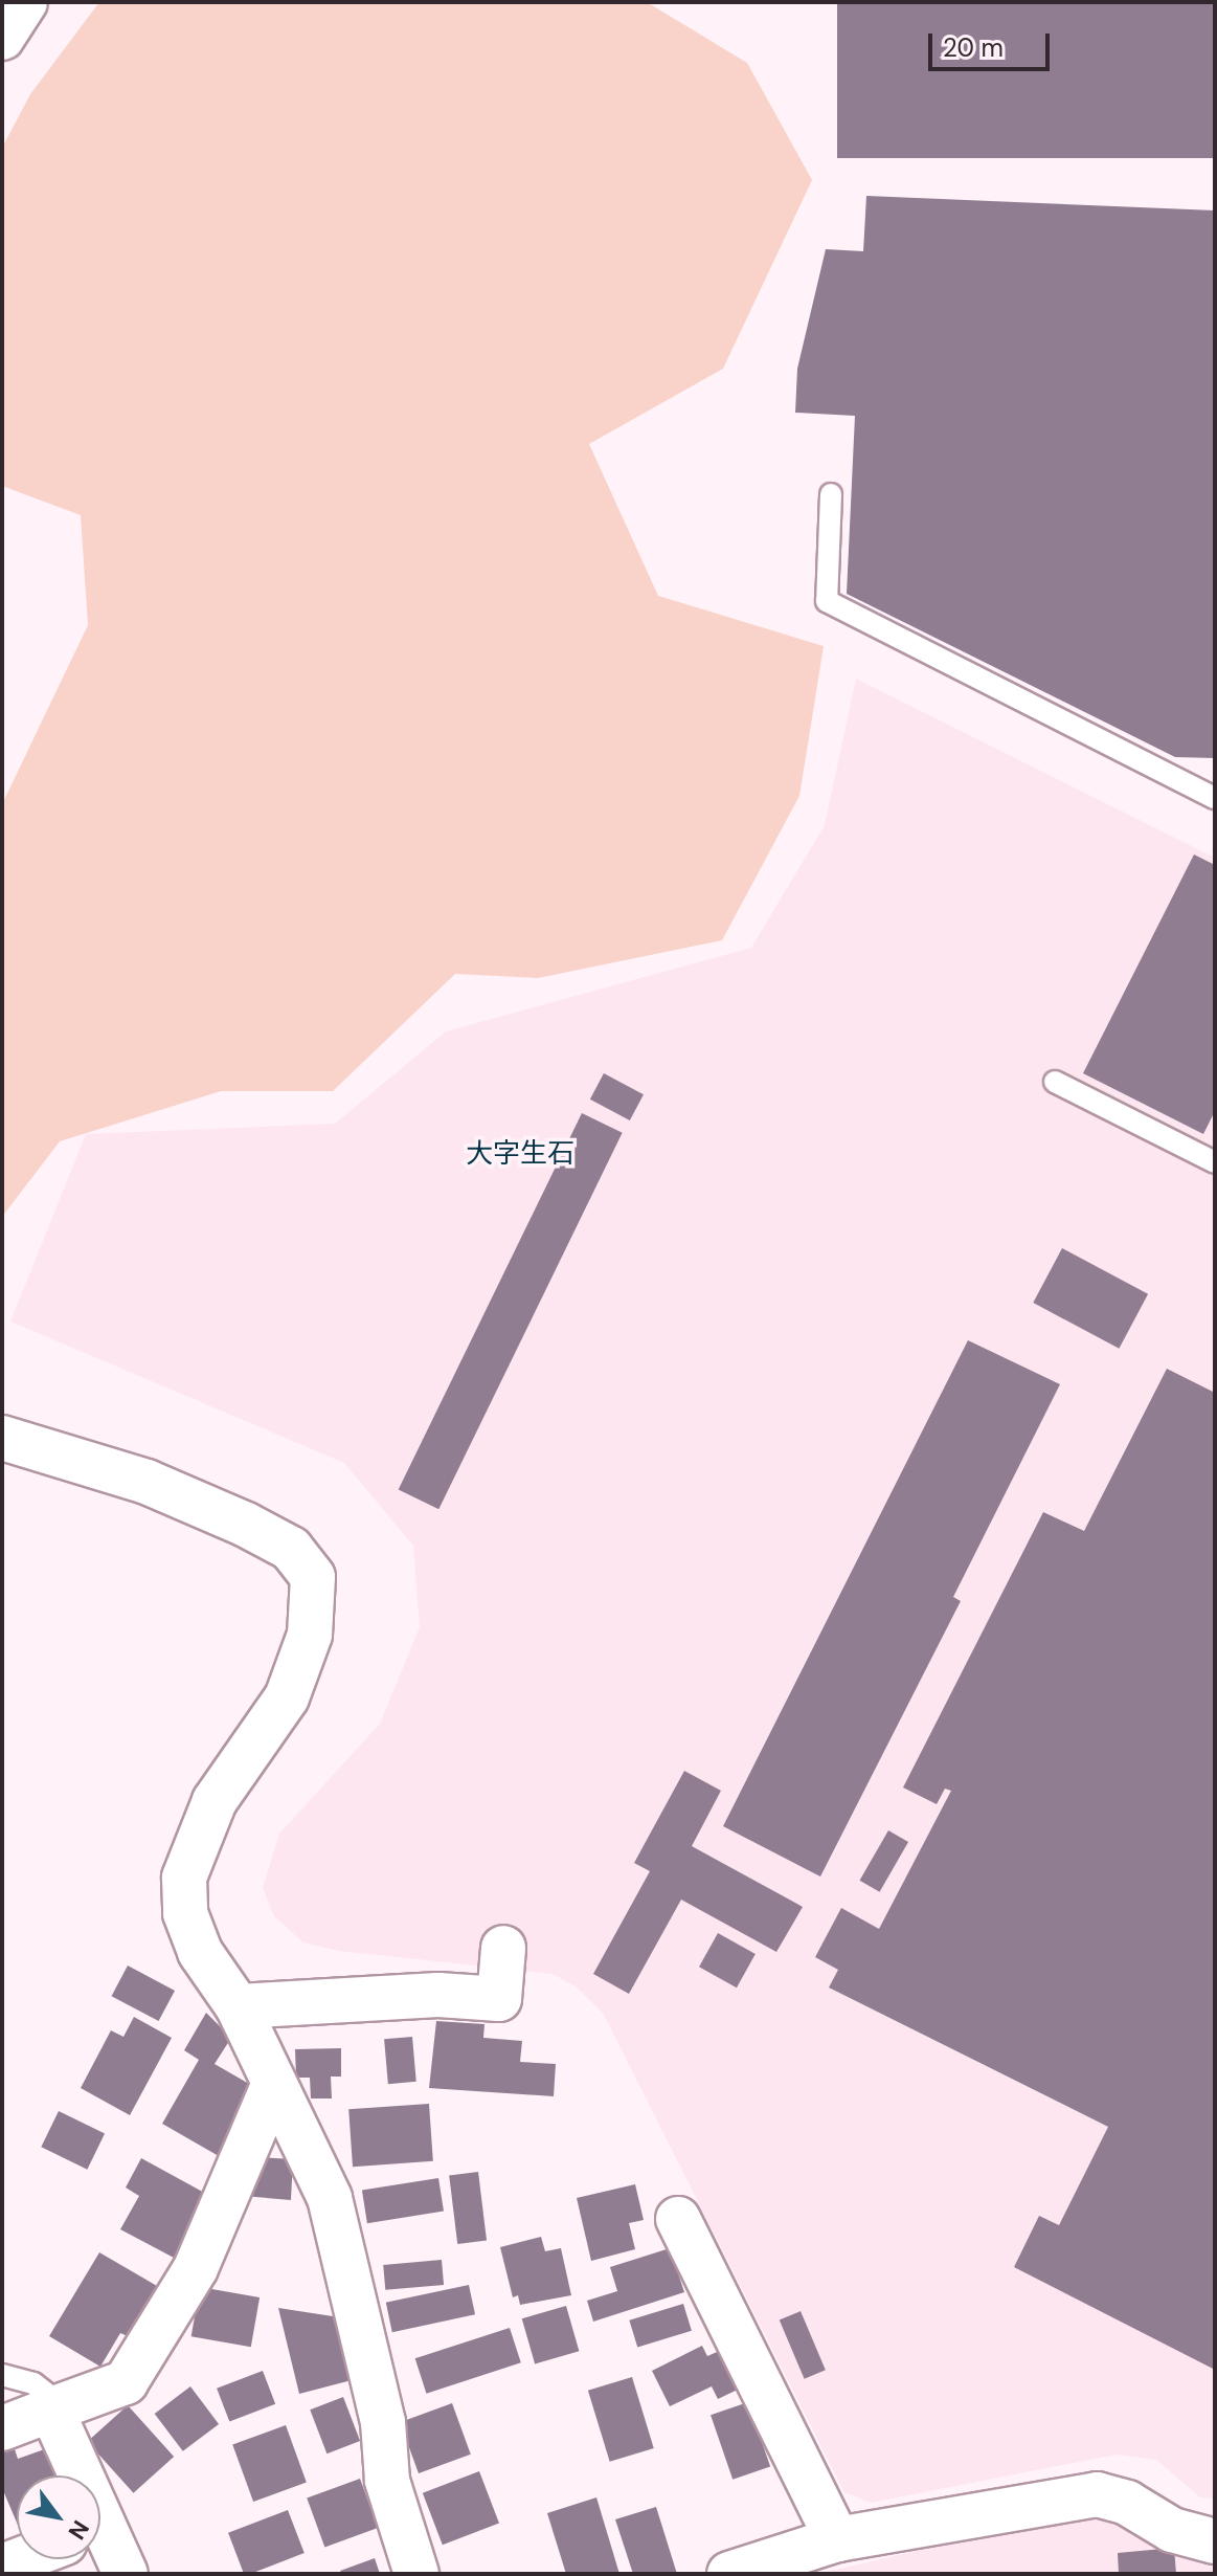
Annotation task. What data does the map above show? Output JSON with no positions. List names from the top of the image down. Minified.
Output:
{"districts":["大字生石"],"scale_bar":"20 m","north":"bottom right"}
